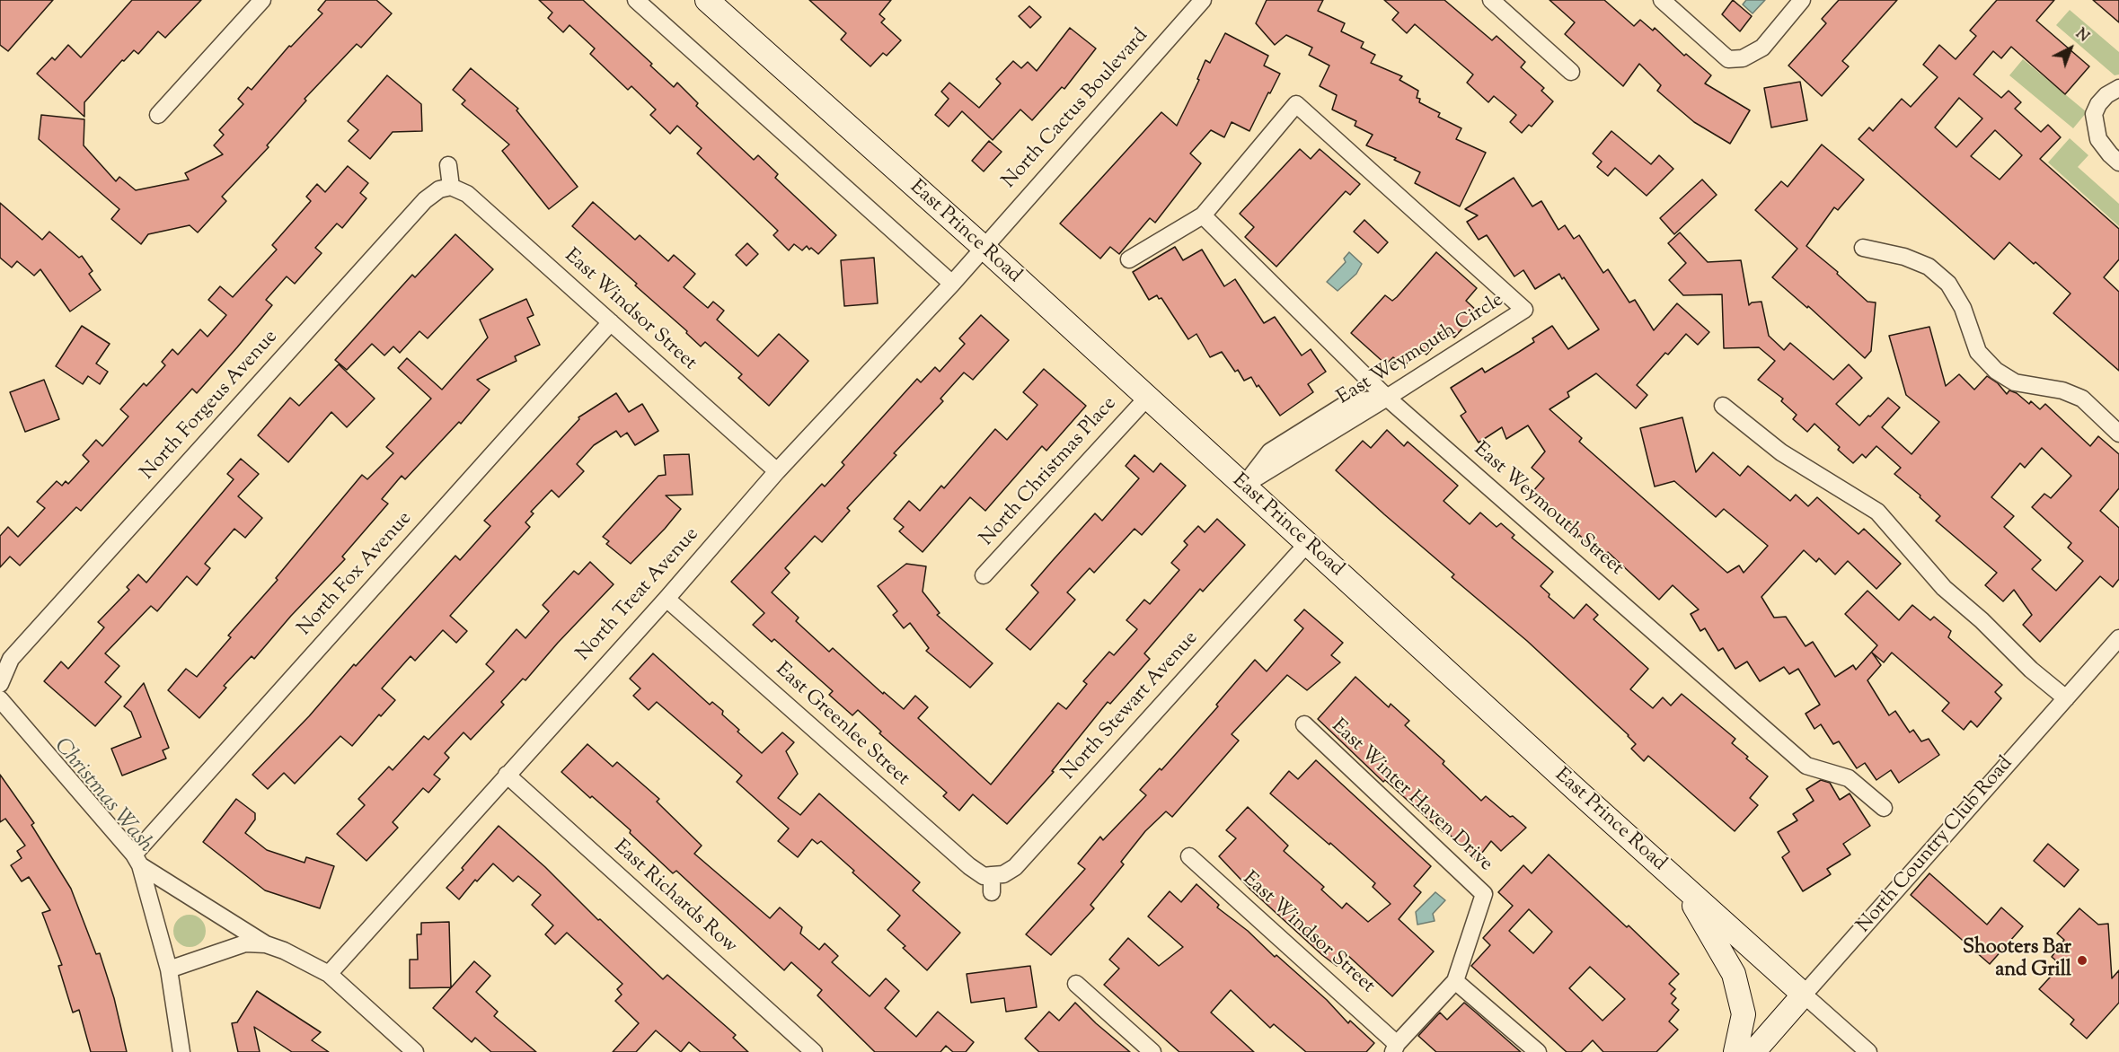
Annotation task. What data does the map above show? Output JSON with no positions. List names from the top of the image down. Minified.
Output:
{"streets":{"main road":["East Prince Road","North Country Club Road"],"street":["North Cactus Boulevard","East Windsor Street","East Weymouth Circle","North Forgeus Avenue","North Christmas Place","East Weymouth Street","North Fox Avenue","North Treat Avenue","North Stewart Avenue","East Greenlee Street","East Winter Haven Drive","East Richards Row"]},"crossings":[["North Cactus Boulevard","East Prince Road"],["North Cactus Boulevard","North Treat Avenue"],["East Prince Road","North Christmas Place"],["East Prince Road","North Treat Avenue"],["East Prince Road","North Stewart Avenue"],["East Prince Road","North Country Club Road"],["East Windsor Street","North Forgeus Avenue"],["East Windsor Street","North Fox Avenue"],["East Windsor Street","North Treat Avenue"],["East Weymouth Circle","East Weymouth Street"],["North Treat Avenue","East Greenlee Street"],["North Treat Avenue","East Richards Row"],["North Stewart Avenue","East Greenlee Street"]],"water":["Christmas Wash"],"places":["Shooters Bar and Grill"],"north":"top right"}
